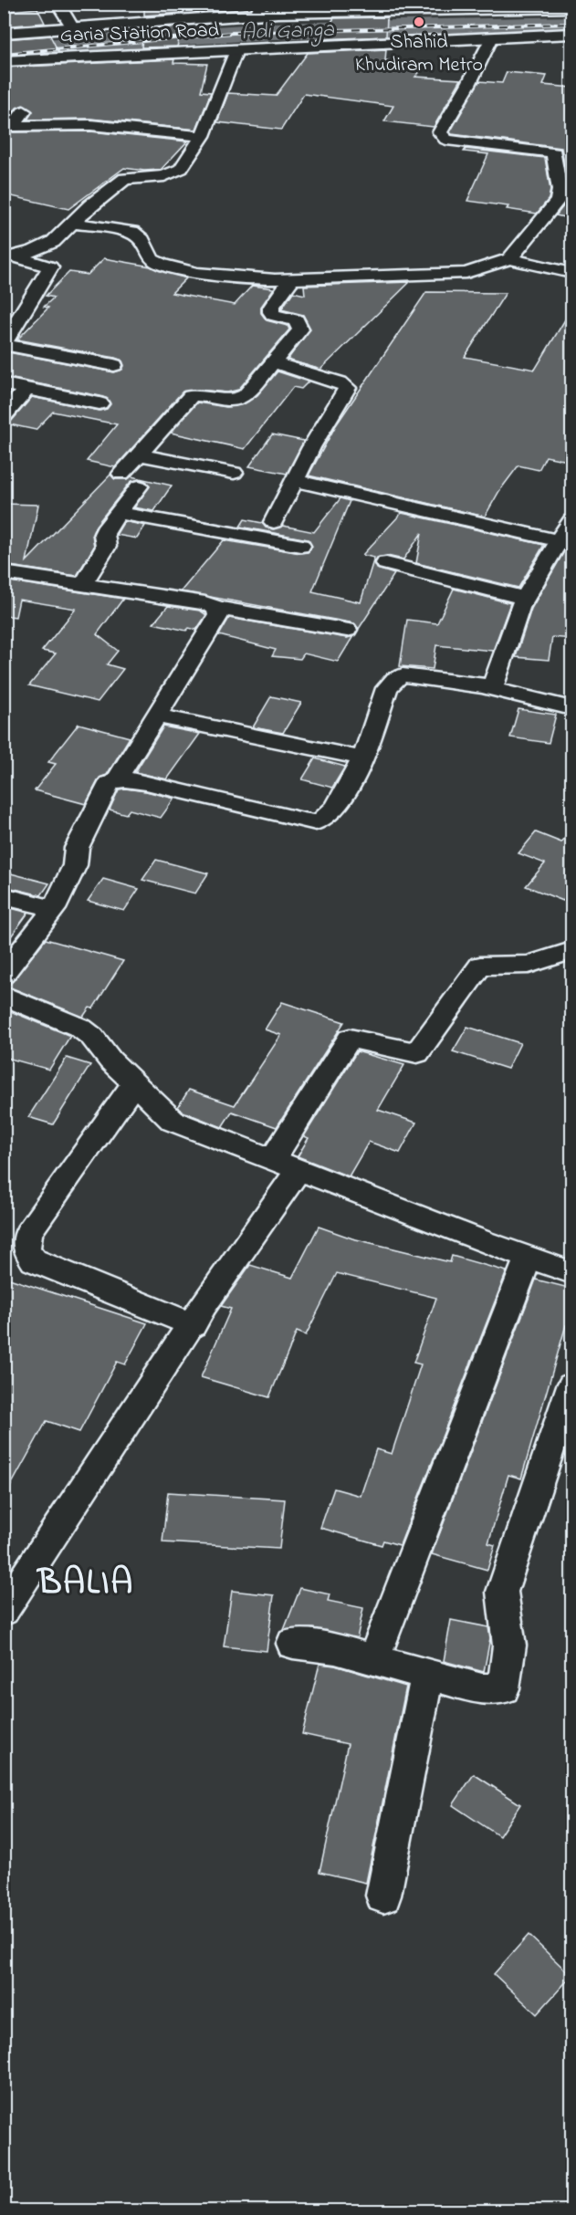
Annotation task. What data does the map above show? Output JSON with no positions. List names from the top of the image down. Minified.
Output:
{"streets":{"street":["Garia Station Road"]},"districts":["BALIA"],"water":["Adi Ganga"],"places":["Shahid Khudiram Metro"]}
